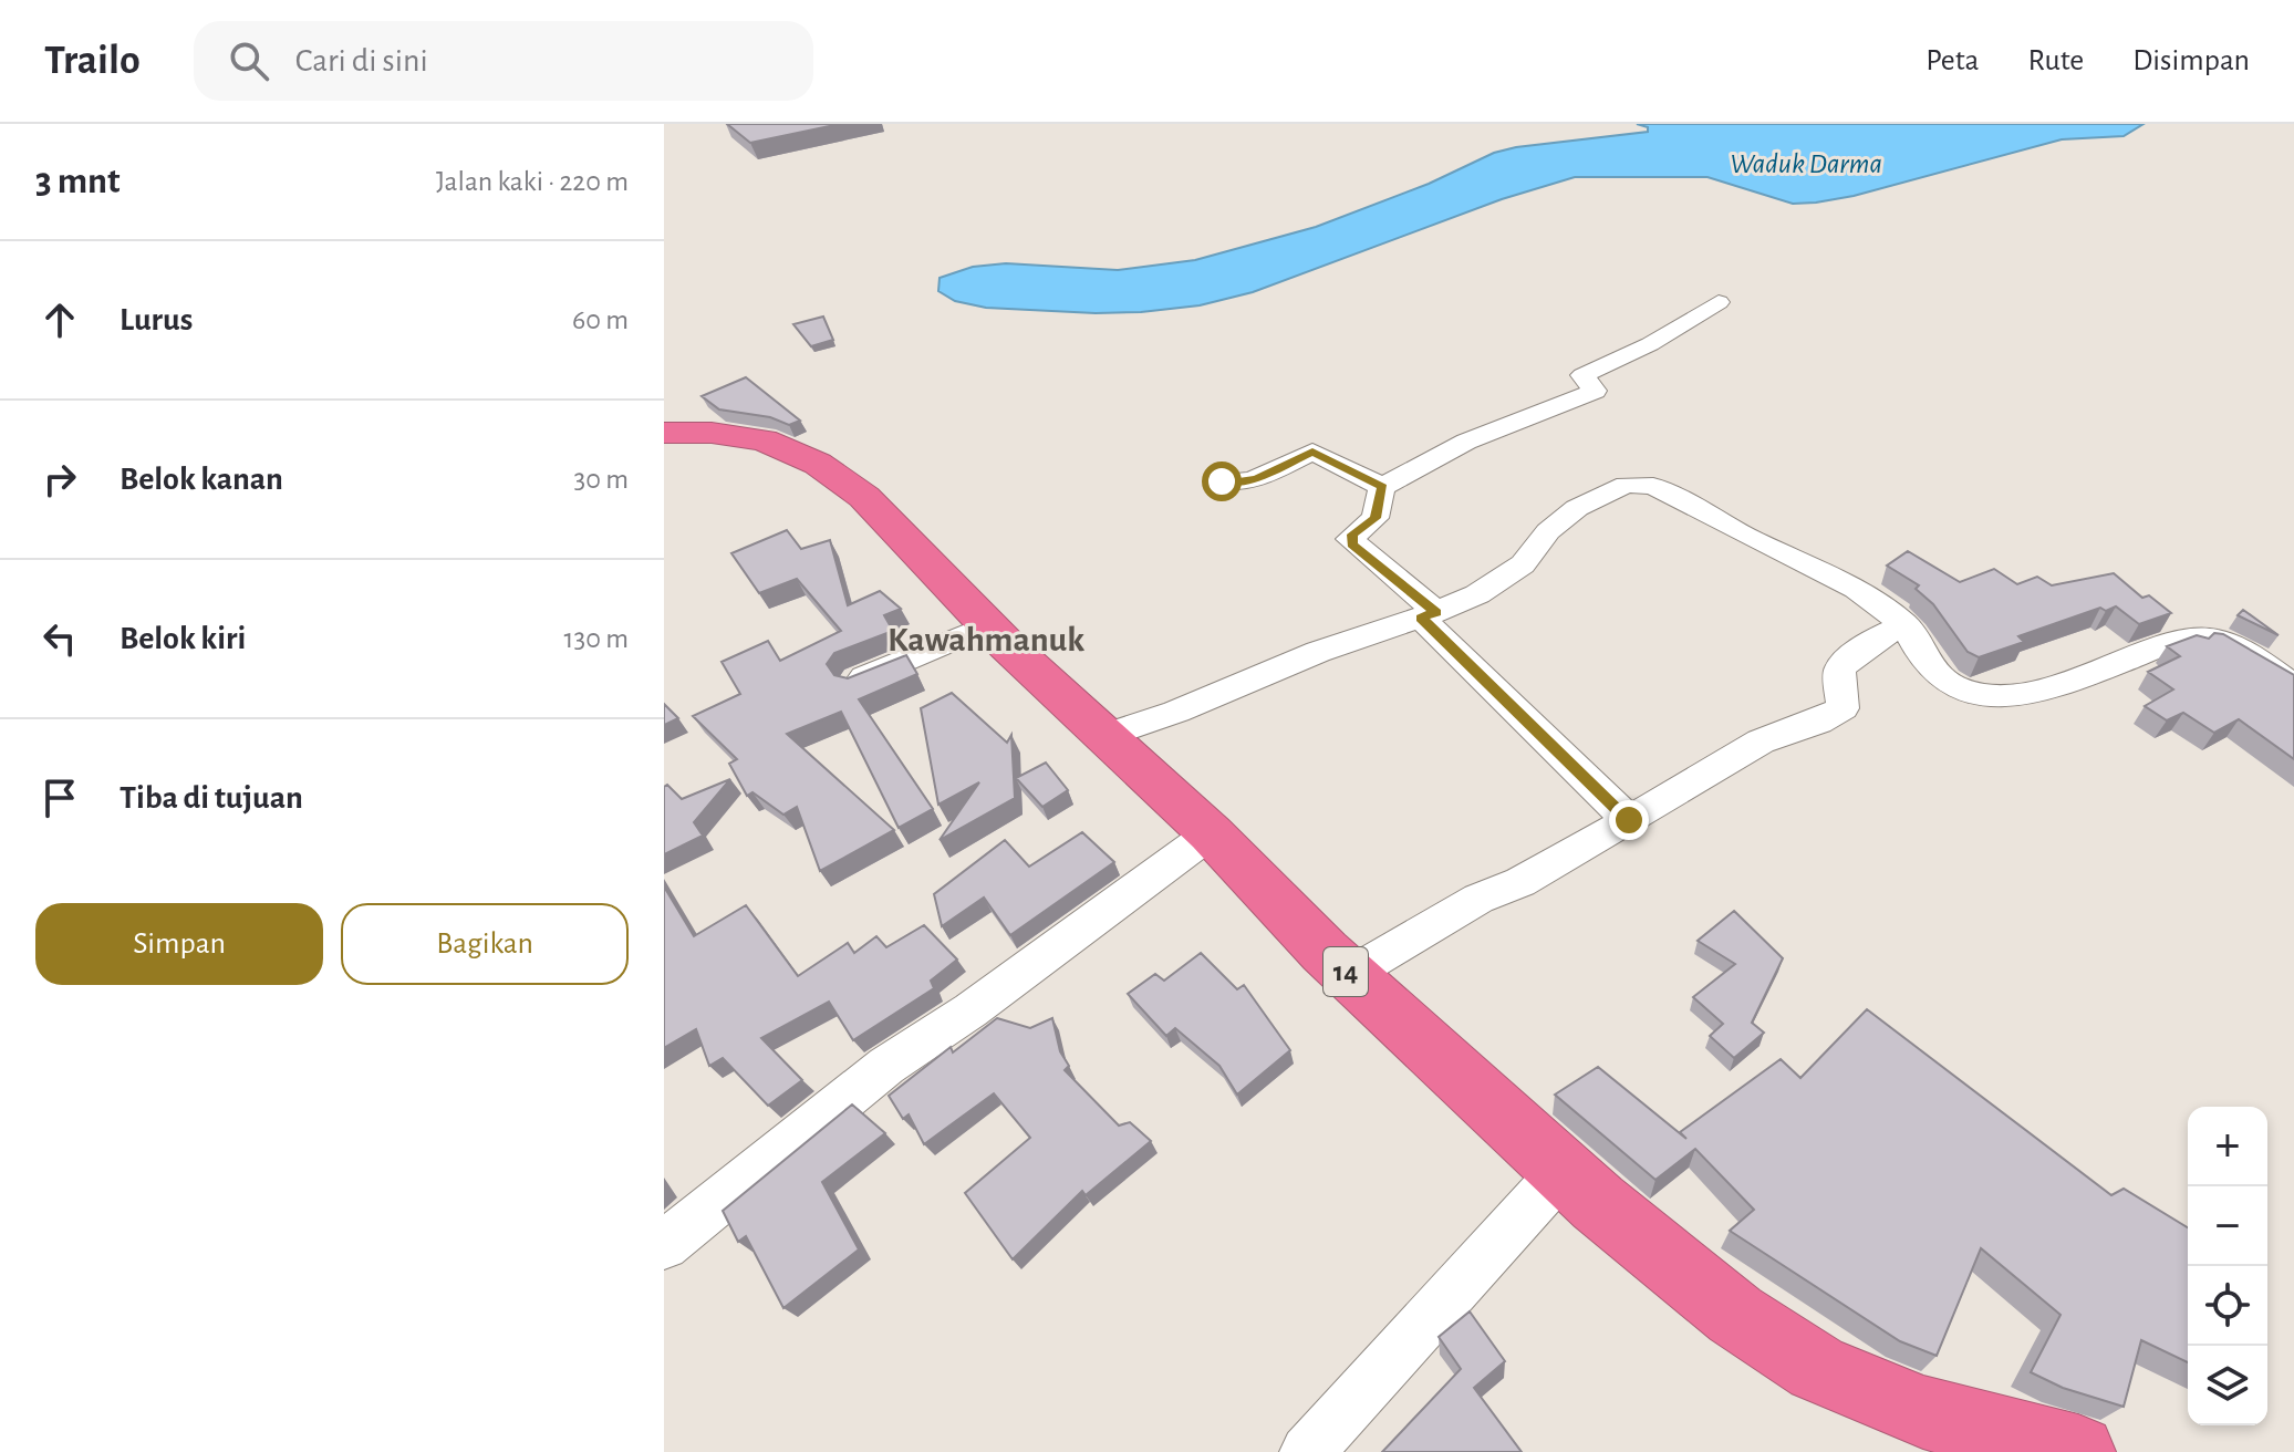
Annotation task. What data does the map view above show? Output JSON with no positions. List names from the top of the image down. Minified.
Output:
{"streets":{"highway":["14"]},"districts":["Kawahmanuk"],"water":["Waduk Darma"],"page":{"header":"Trailo","search":"Cari di sini","nav":["Peta","Rute","Disimpan"],"heading":["3 mnt","Jalan kaki · 220 m"],"list":[["Lurus","60 m"],["Belok kanan","30 m"],["Belok kiri","130 m"],"Tiba di tujuan"],"buttons":["Simpan","Bagikan"],"map_buttons":["+","−"]}}
